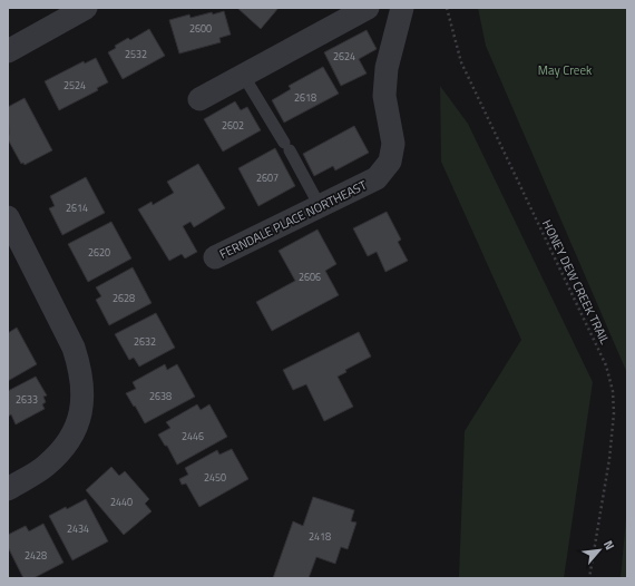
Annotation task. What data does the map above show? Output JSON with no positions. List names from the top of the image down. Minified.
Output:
{"streets":{"street":["FERNDALE PLACE NORTHEAST"],"path":["HONEY DEW CREEK TRAIL"]},"parks":["May Creek"],"house_numbers":["2600","2532","2624","2524","2618","2602","2607","2614","2620","2606","2628","2632","2638","2633","2446","2450","2440","2434","2418","2428"],"north":"top right"}
